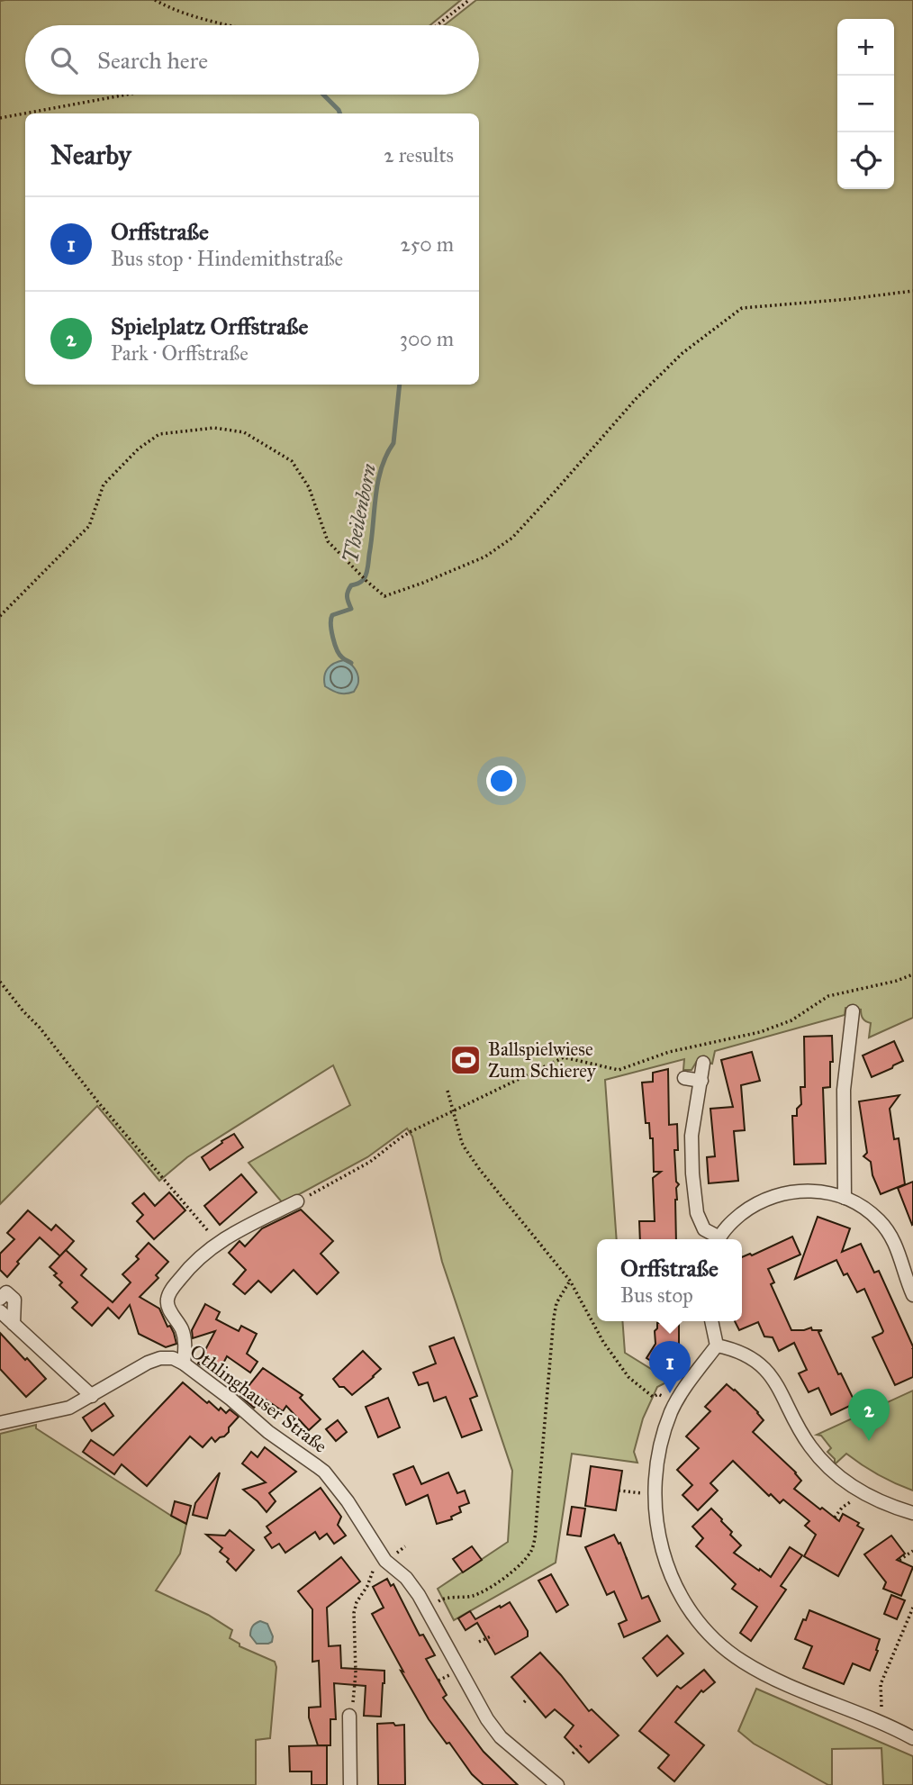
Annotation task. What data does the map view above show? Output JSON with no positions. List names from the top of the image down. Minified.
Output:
{"streets":{"street":["Othlinghauser Straße"]},"water":["Theilenborn"],"places":{"sports":["Ballspielwiese Zum Schierey"]},"page":{"map_buttons":["+","−"],"search":"Search here","heading":["Nearby","2 results"],"list":[{"mark":"1","name":"Orffstraße","note":"Bus stop · Hindemithstraße","value":"250 m"},{"mark":"2","name":"Spielplatz Orffstraße","note":"Park · Orffstraße","value":"300 m"}],"popup":["Orffstraße","Bus stop"],"pins":["1","2"]}}
